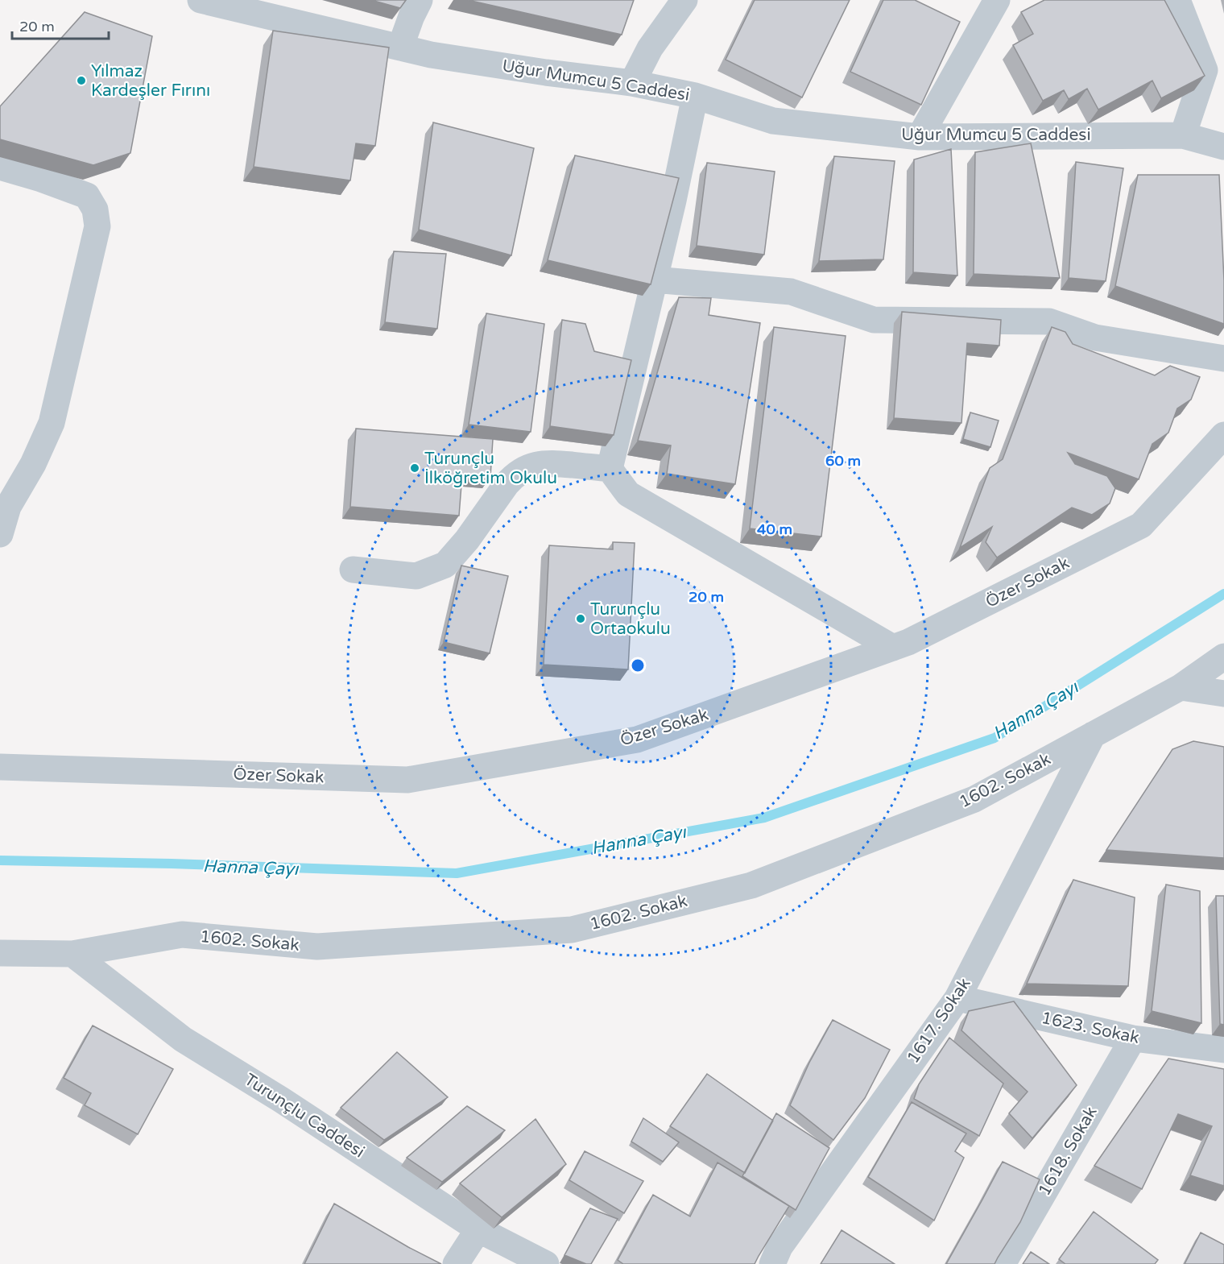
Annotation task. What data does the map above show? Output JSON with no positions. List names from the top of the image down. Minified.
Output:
{"streets":{"street":["Uğur Mumcu 5 Caddesi","Özer Sokak","1602. Sokak","1617. Sokak","1623. Sokak","Turunçlu Caddesi","1618. Sokak"]},"crossings":[["1602. Sokak","1617. Sokak"],["1602. Sokak","Turunçlu Caddesi"],["1617. Sokak","1623. Sokak"],["1623. Sokak","1618. Sokak"]],"water":["Hanna Çayı"],"places":["Yılmaz Kardeşler Fırını","Turunçlu İlköğretim Okulu","Turunçlu Ortaokulu"],"scale_bar":"20 m","rings":["60 m","40 m","20 m"]}
